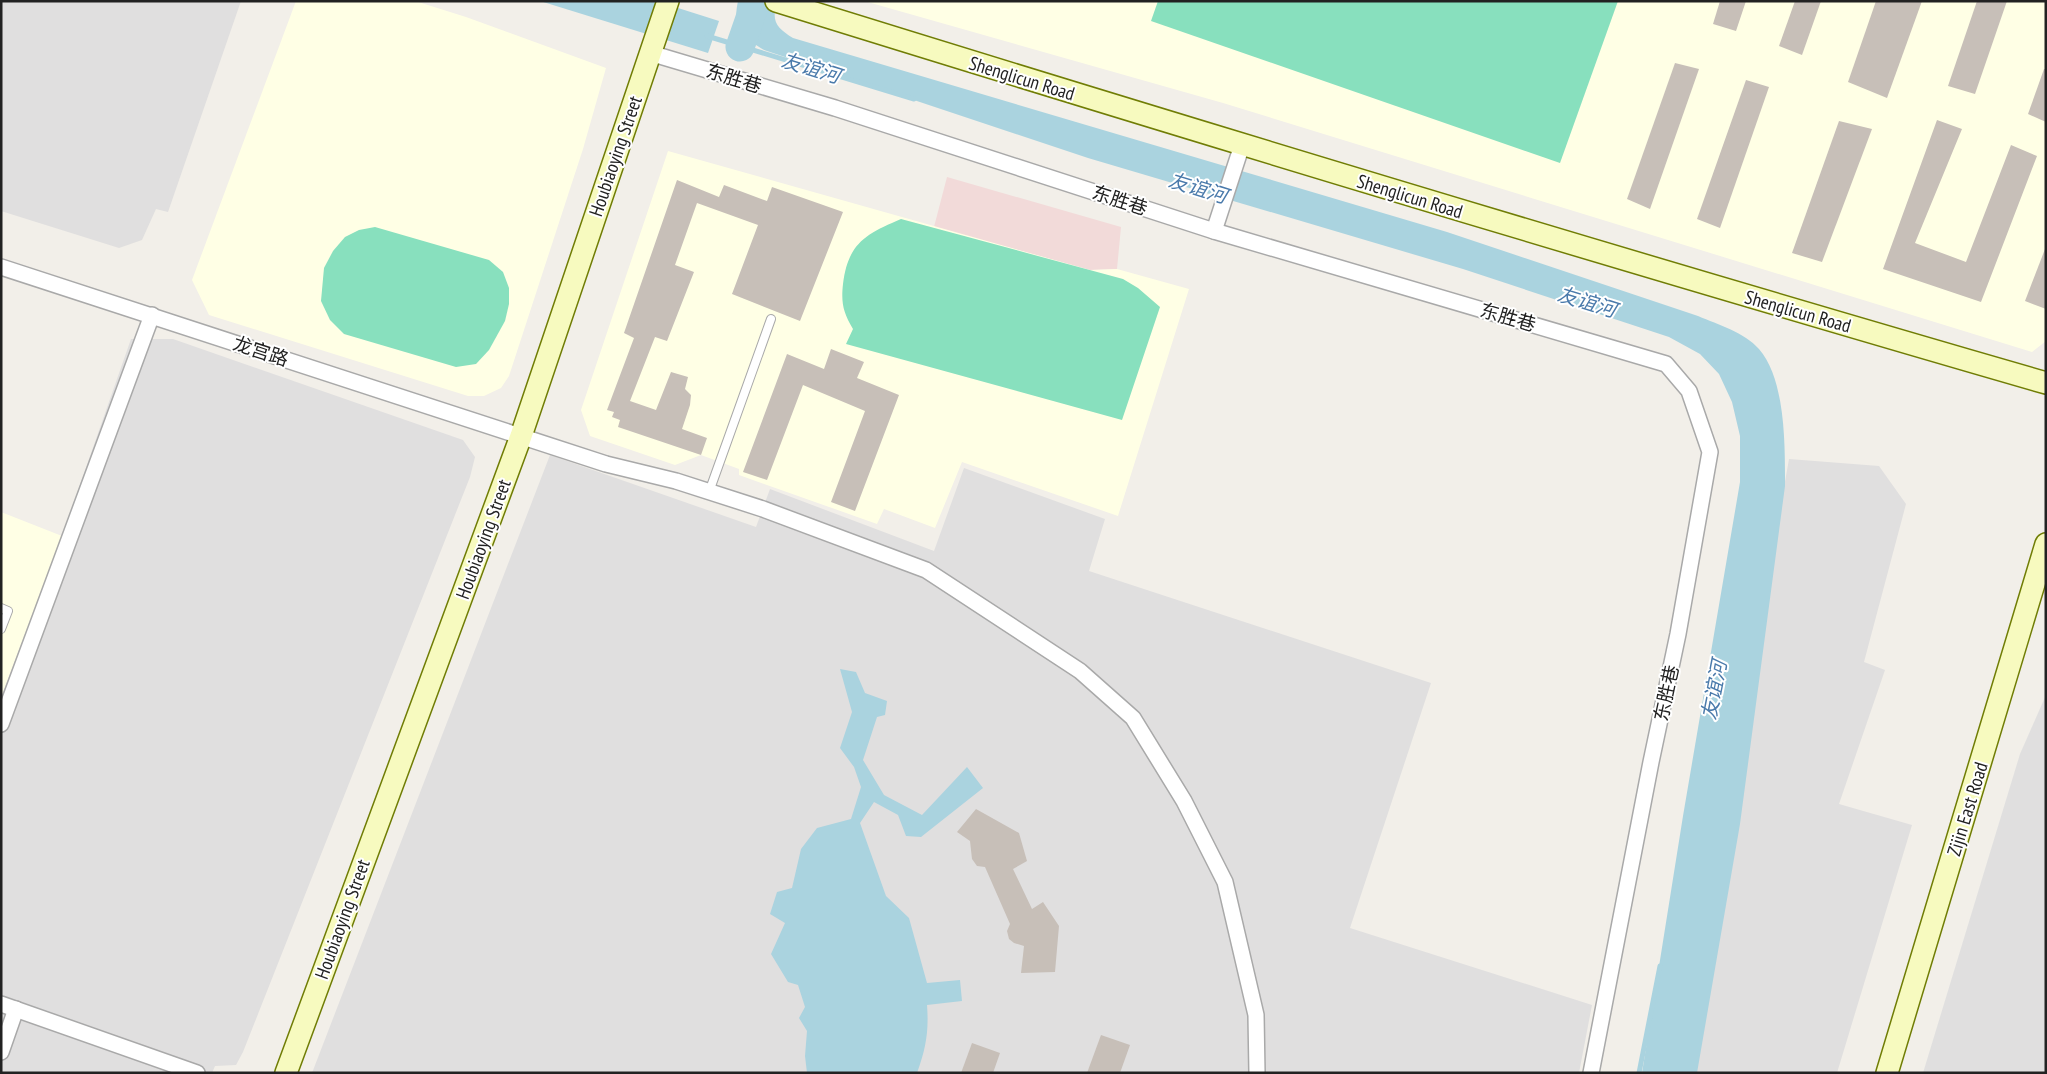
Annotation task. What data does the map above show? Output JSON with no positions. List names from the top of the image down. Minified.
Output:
{"streets":{"street":["东胜巷","Shenglicun Road","Houbiaoying Street","龙宫路","Zijin East Road"]},"crossings":[["东胜巷","Houbiaoying Street"],["Houbiaoying Street","龙宫路"]],"water":["友谊河"]}
